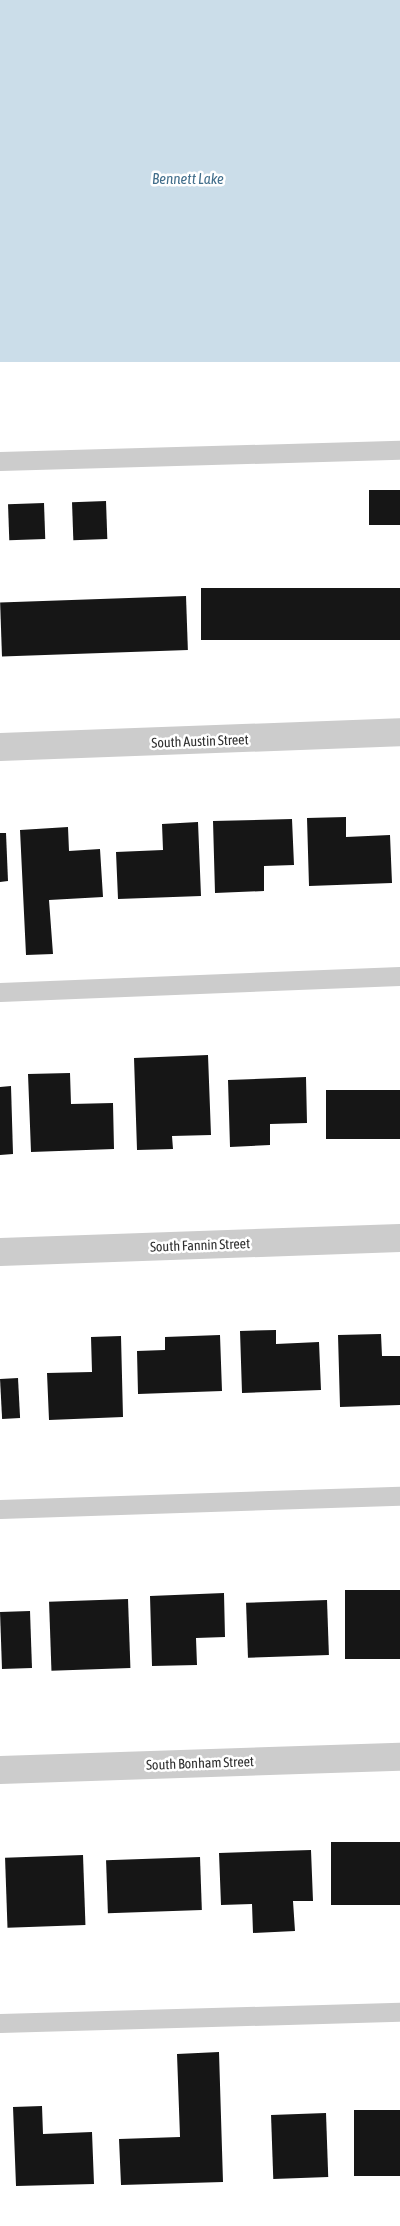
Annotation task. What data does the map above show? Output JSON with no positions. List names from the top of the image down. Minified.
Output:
{"streets":{"street":["South Austin Street","South Fannin Street","South Bonham Street"]},"water":["Bennett Lake"]}
